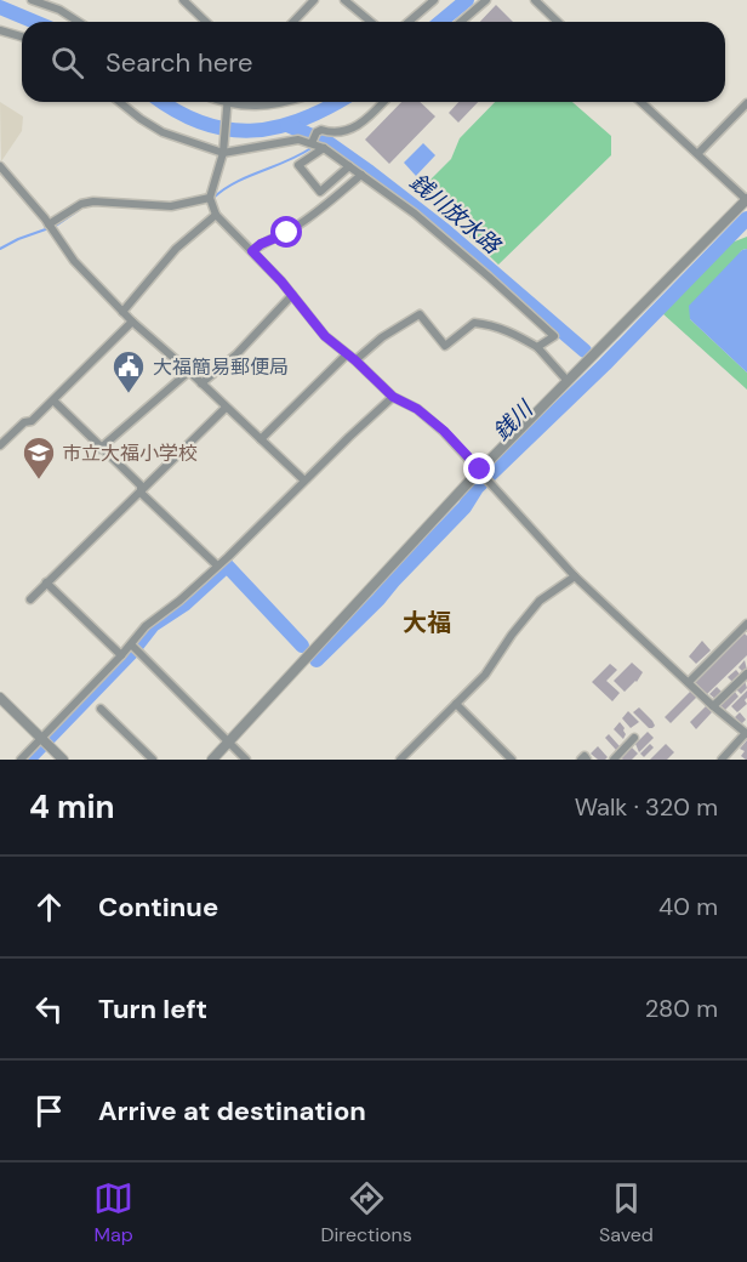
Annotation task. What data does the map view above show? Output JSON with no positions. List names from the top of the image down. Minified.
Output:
{"districts":["大福"],"water":["銭川放水路","銭川"],"places":{"public building":["大福簡易郵便局"],"school or university":["市立大福小学校"]},"page":{"search":"Search here","heading":["4 min","Walk · 320 m"],"list":[["Continue","40 m"],["Turn left","280 m"],"Arrive at destination"],"nav":["Map","Directions","Saved"]}}
